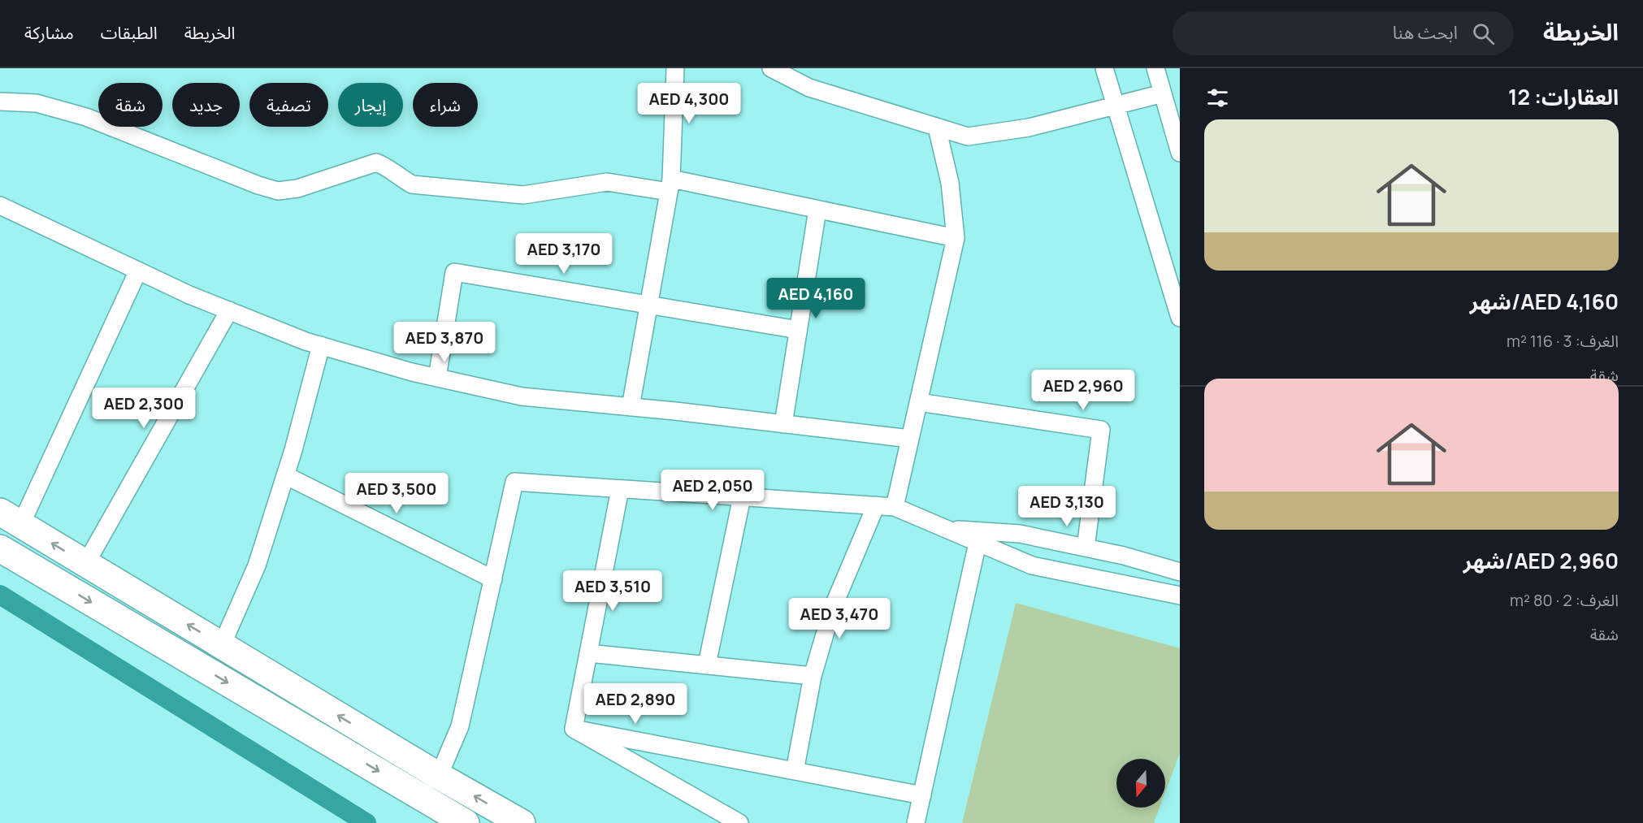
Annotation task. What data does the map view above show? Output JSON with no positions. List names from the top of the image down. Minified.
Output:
{"north":"bottom","page":{"header":"الخريطة","search":"ابحث هنا","nav":["الخريطة","الطبقات","مشاركة"],"heading":"العقارات: 12","price":["AED 4,300","AED 3,170","AED 4,160","AED 3,870","AED 2,960","AED 2,300","AED 2,050","AED 3,500","AED 3,130","AED 3,510","AED 3,470","AED 2,890"],"chip":["شراء","إيجار","تصفية","جديد","شقة"],"list":[{"name":"AED 4,160/شهر","note":"الغرف: 3 · 116 m² · شقة"},{"name":"AED 2,960/شهر","note":"الغرف: 2 · 80 m² · شقة"}]}}
